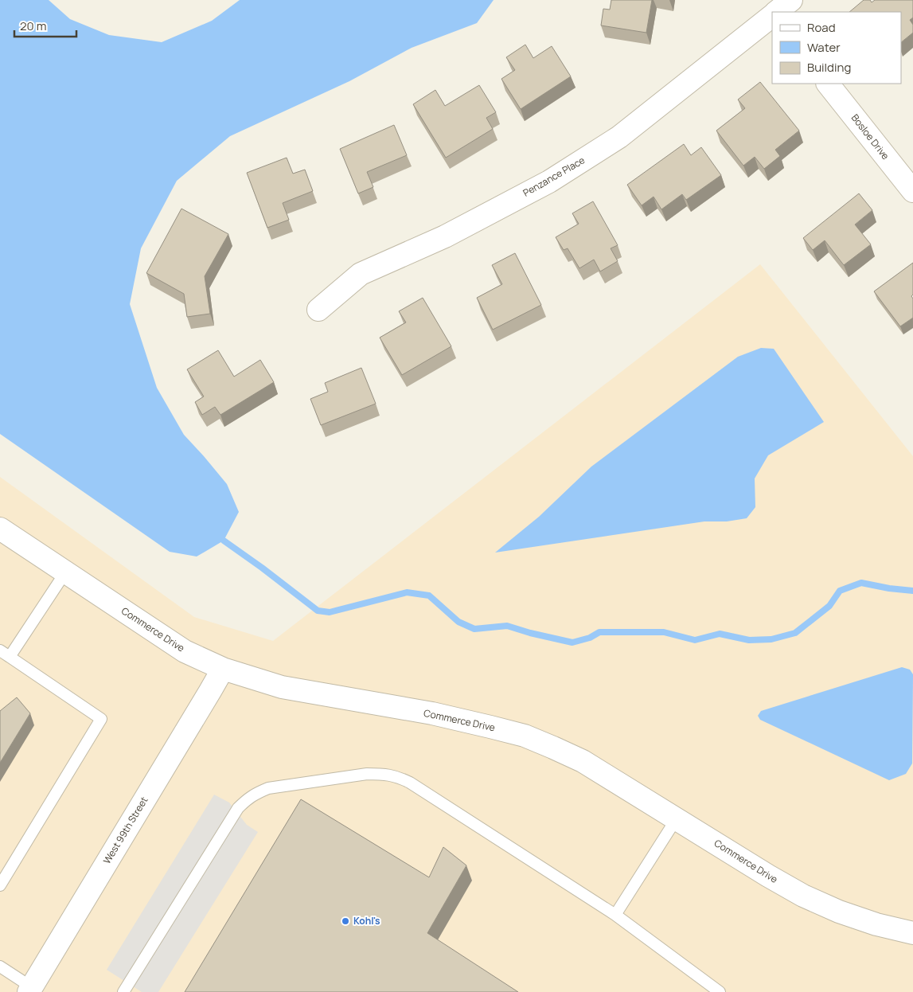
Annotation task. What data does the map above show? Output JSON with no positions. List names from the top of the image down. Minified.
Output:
{"streets":{"street":["Bosloe Drive","Penzance Place","Commerce Drive","West 99th Street"]},"crossings":[["Commerce Drive","West 99th Street"]],"places":["Kohl's"],"legend":["Road","Water","Building"],"scale_bar":"20 m"}
